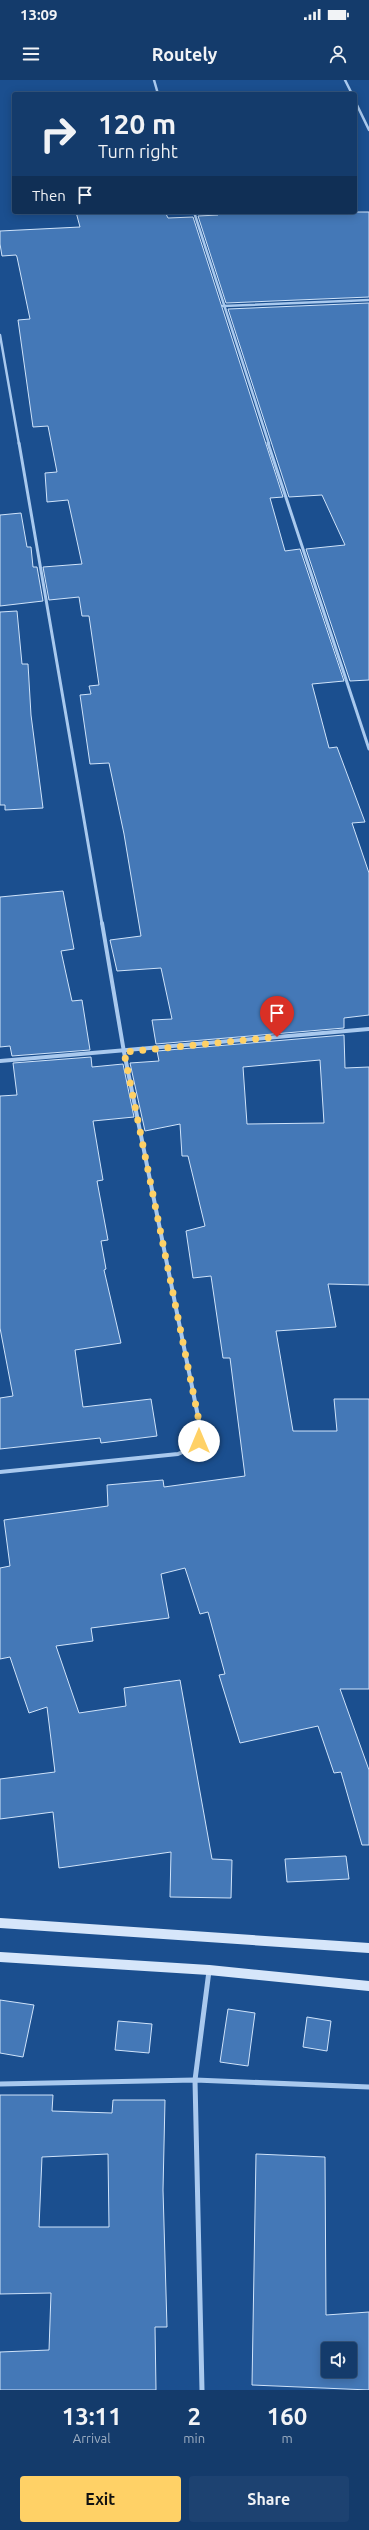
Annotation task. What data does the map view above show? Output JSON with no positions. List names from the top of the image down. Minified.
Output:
{"page":{"status":"13:09","header":"Routely","turn":["120 m","Turn right"],"then":"Then","eta":["13:11","Arrival","2","min","160","m"],"buttons":["Exit","Share"]}}
